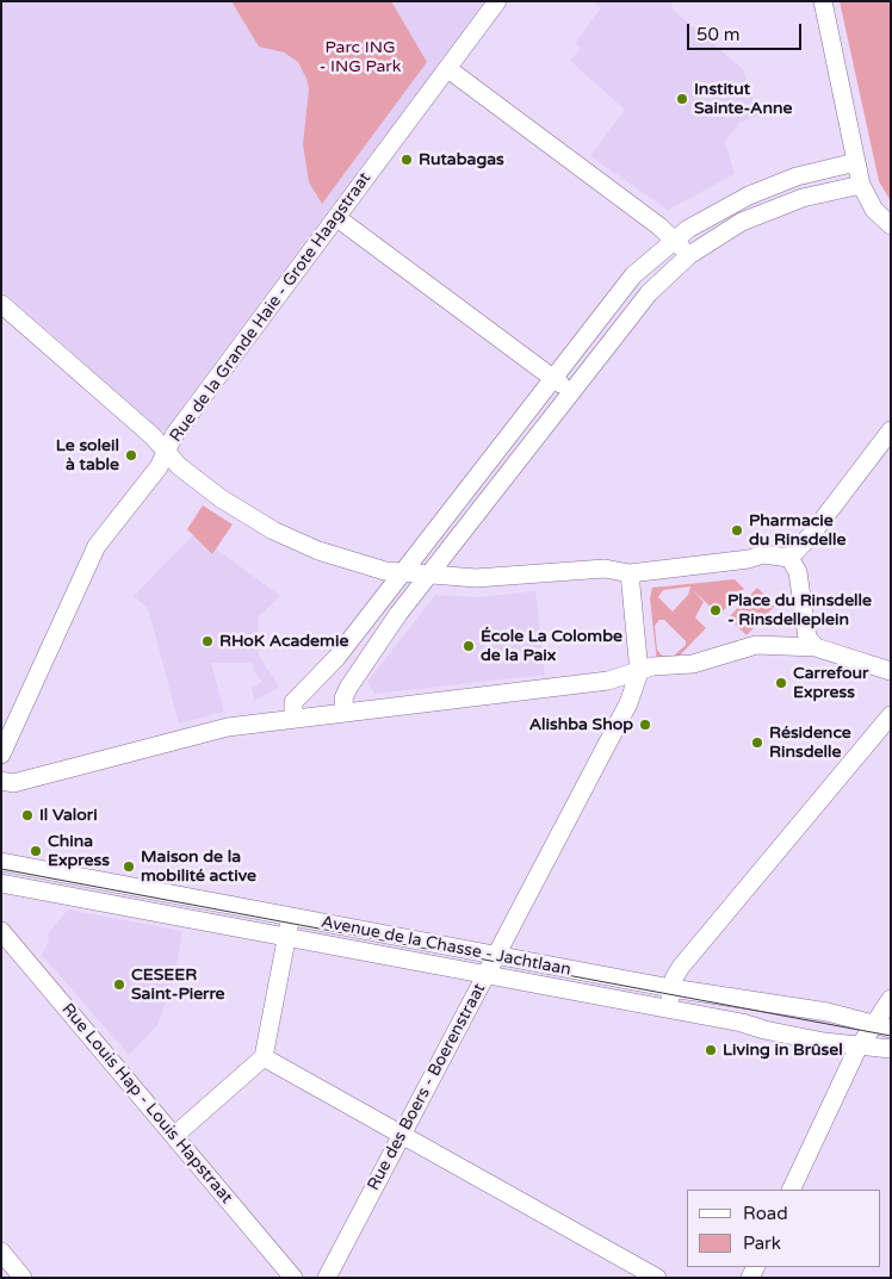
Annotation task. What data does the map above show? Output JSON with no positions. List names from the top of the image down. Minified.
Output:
{"streets":{"street":["Rue de la Grande Haie - Grote Haagstraat","Avenue de la Chasse - Jachtlaan","Rue des Boers - Boerenstraat","Rue Louis Hap - Louis Hapstraat"]},"crossings":[["Avenue de la Chasse - Jachtlaan","Rue des Boers - Boerenstraat"]],"parks":["Parc ING - ING Park"],"places":["Institut Sainte-Anne","Rutabagas","Le soleil à table","Pharmacie du Rinsdelle","Place du Rinsdelle - Rinsdelleplein","RHoK Academie","École La Colombe de la Paix","Carrefour Express","Alishba Shop","Résidence Rinsdelle","Il Valori","China Express","Maison de la mobilité active","CESEER Saint-Pierre","Living in Brûsel"],"legend":["Road","Park"],"scale_bar":"50 m"}
